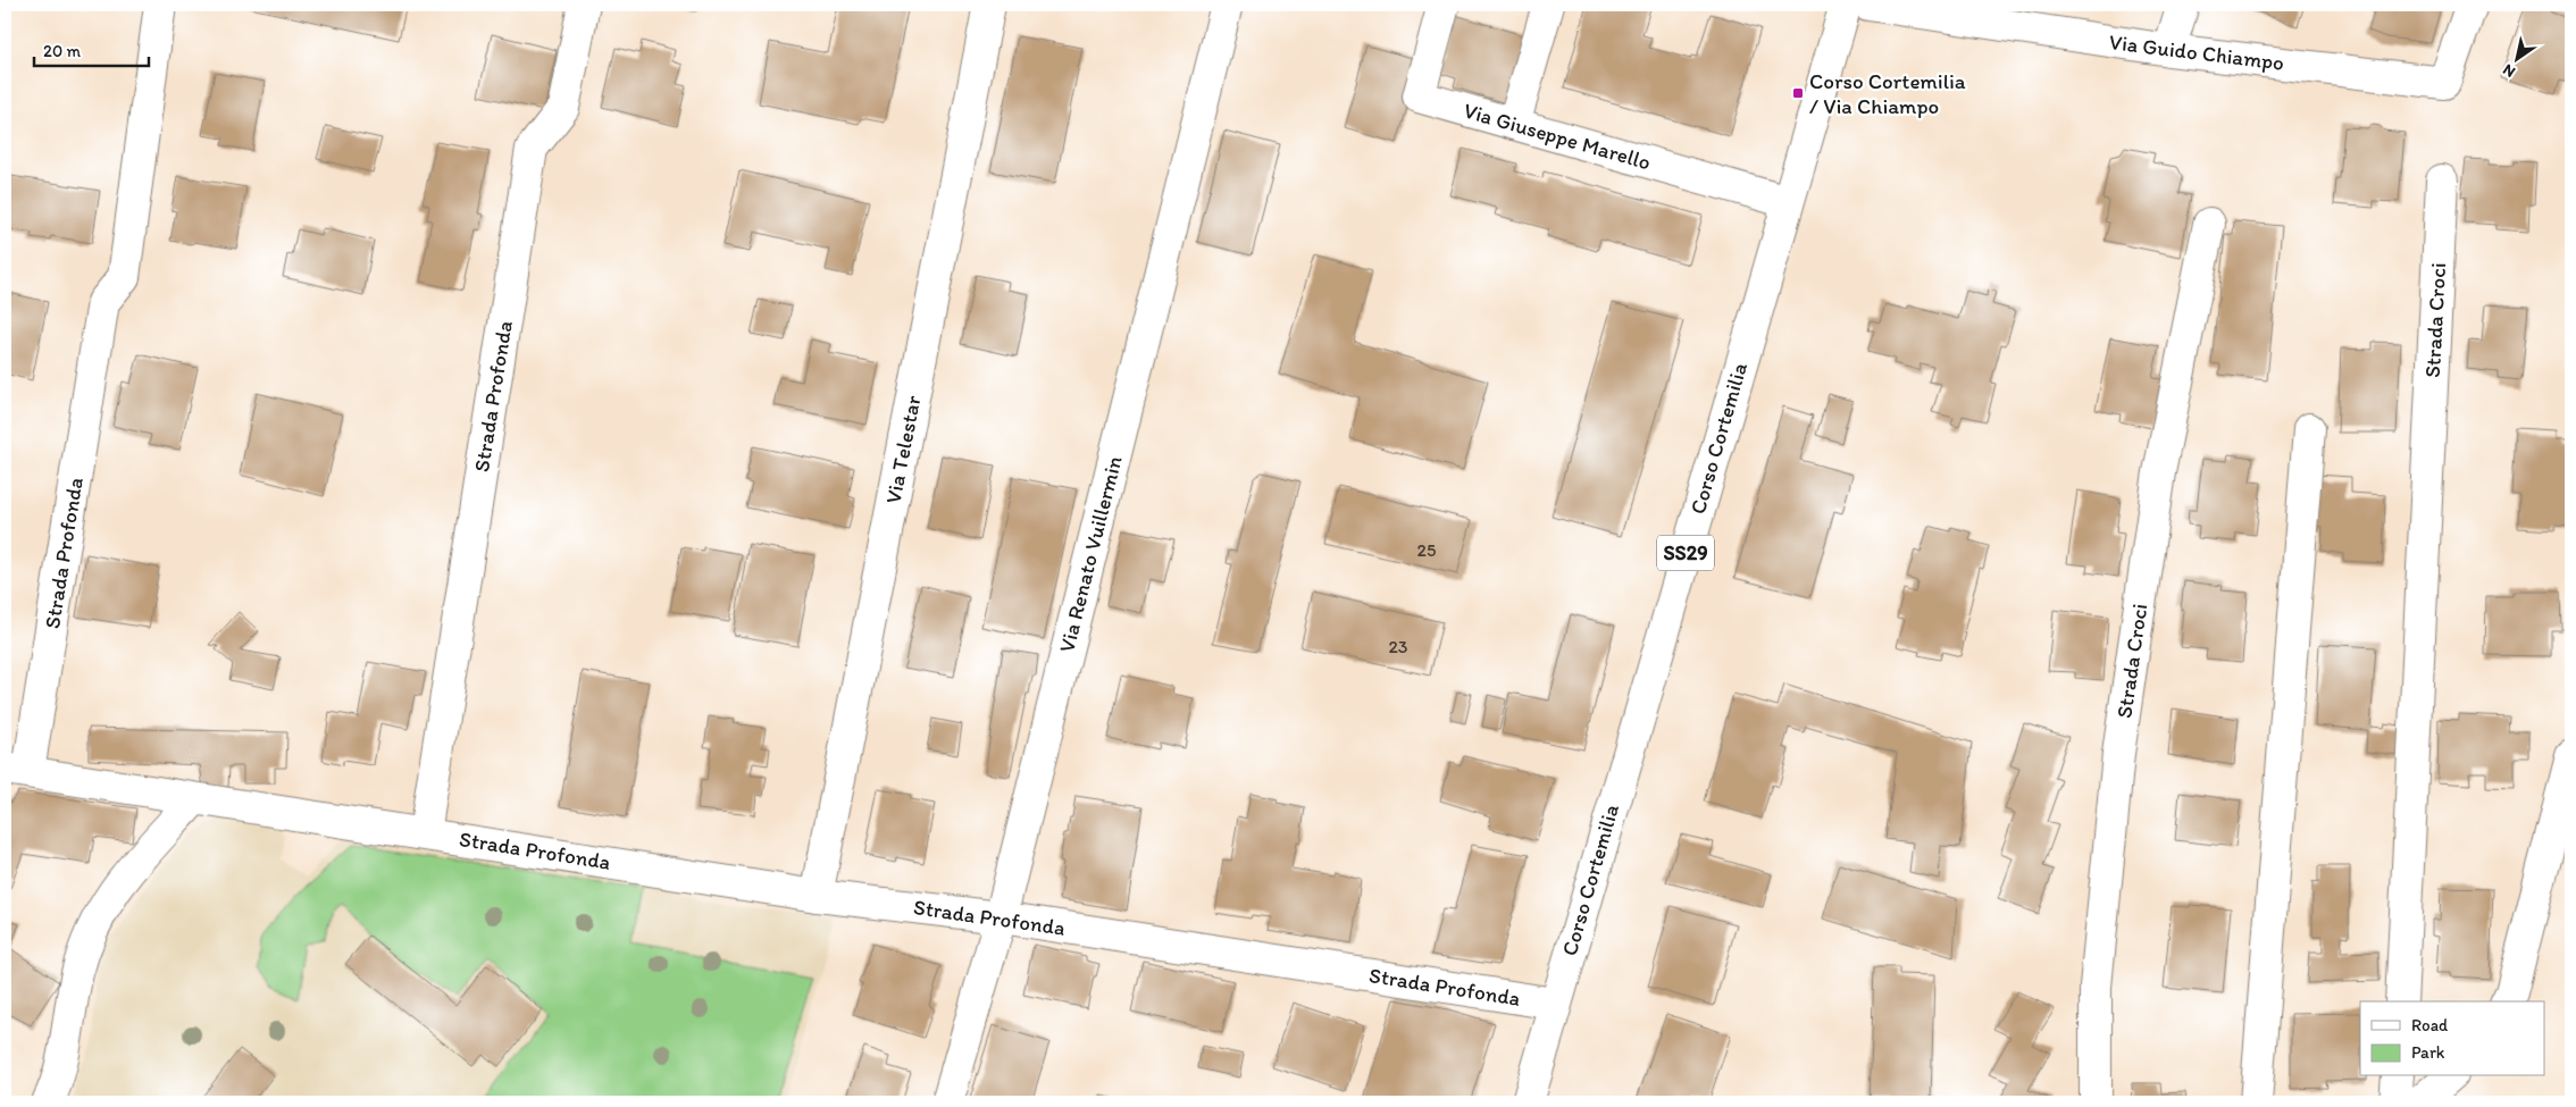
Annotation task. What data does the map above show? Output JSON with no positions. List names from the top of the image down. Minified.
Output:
{"streets":{"street":["Via Guido Chiampo","Via Giuseppe Marello","Strada Croci","Strada Profonda","Corso Cortemilia","Via Telestar","SS29","Via Renato Vuillermin"]},"crossings":[["Via Giuseppe Marello","Corso Cortemilia"],["Strada Profonda","Corso Cortemilia"],["Strada Profonda","Via Telestar"],["Strada Profonda","Via Renato Vuillermin"]],"places":{"transit":["Corso Cortemilia / Via Chiampo"]},"house_numbers":["25","23"],"legend":["Road","Park"],"scale_bar":"20 m","north":"bottom left"}
